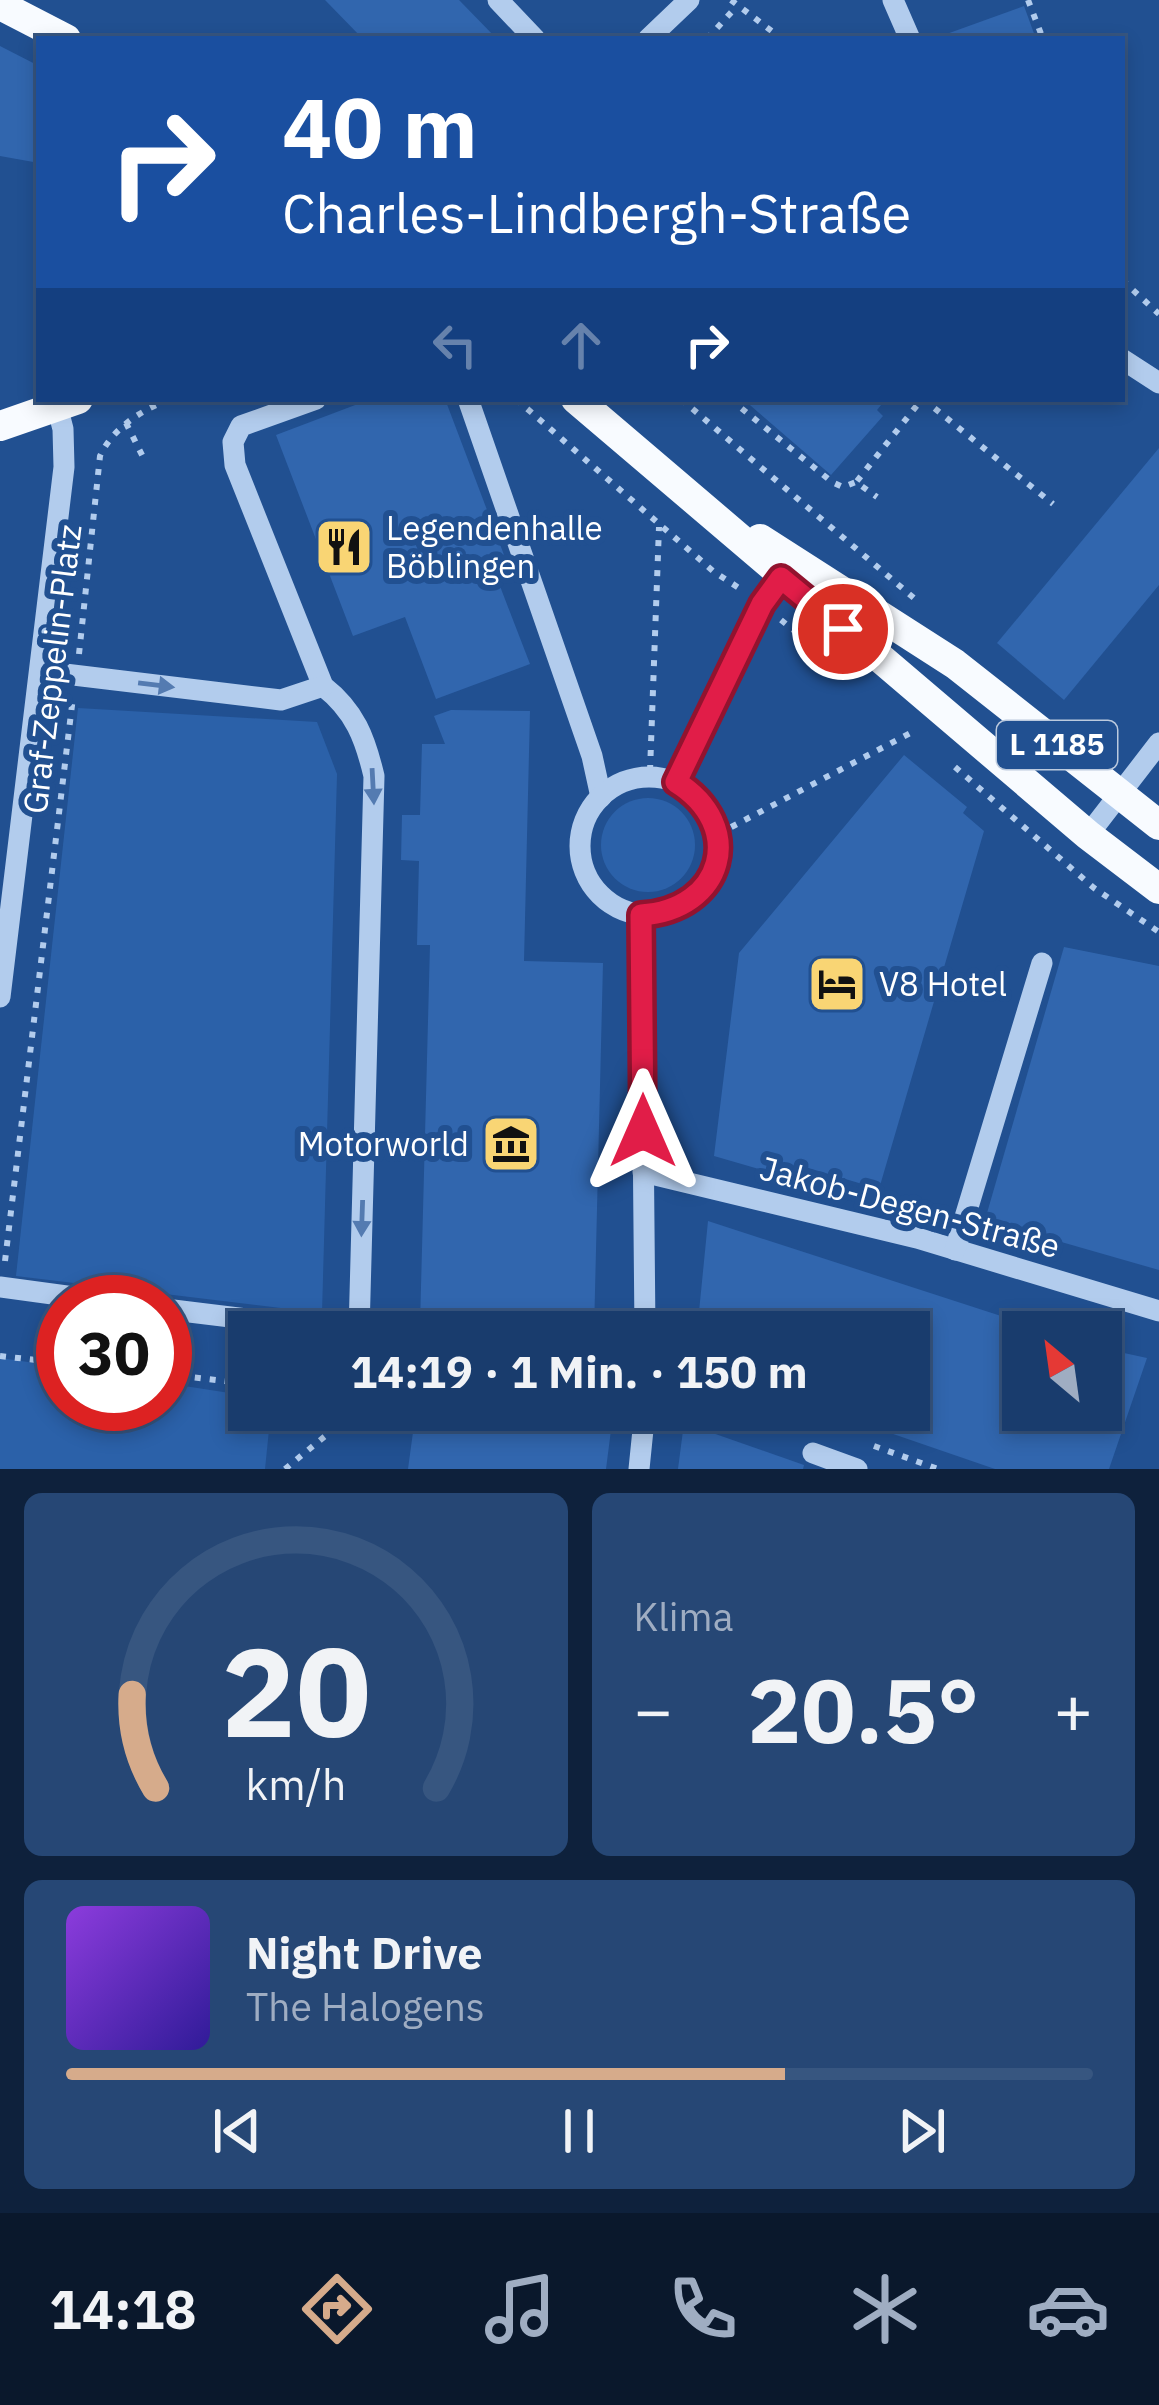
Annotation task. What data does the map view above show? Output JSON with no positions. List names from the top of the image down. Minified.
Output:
{"streets":{"main road":["L 1185"],"street":["Jakob-Degen-Straße"],"path":["Graf-Zeppelin-Platz"]},"places":{"restaurant":["Legendenhalle Böblingen"],"hotel":["V8 Hotel"],"museum":["Motorworld"]},"north":"top left","page":{"turn":["40 m","Charles-Lindbergh-Straße"],"limit":"30","trip":"14:19 · 1 Min. · 150 m","tile":"Klima","heat":["−","20.5°","+"],"song":["Night Drive","The Halogens"],"tabs":"14:18","gauge":["20","km/h"]}}
